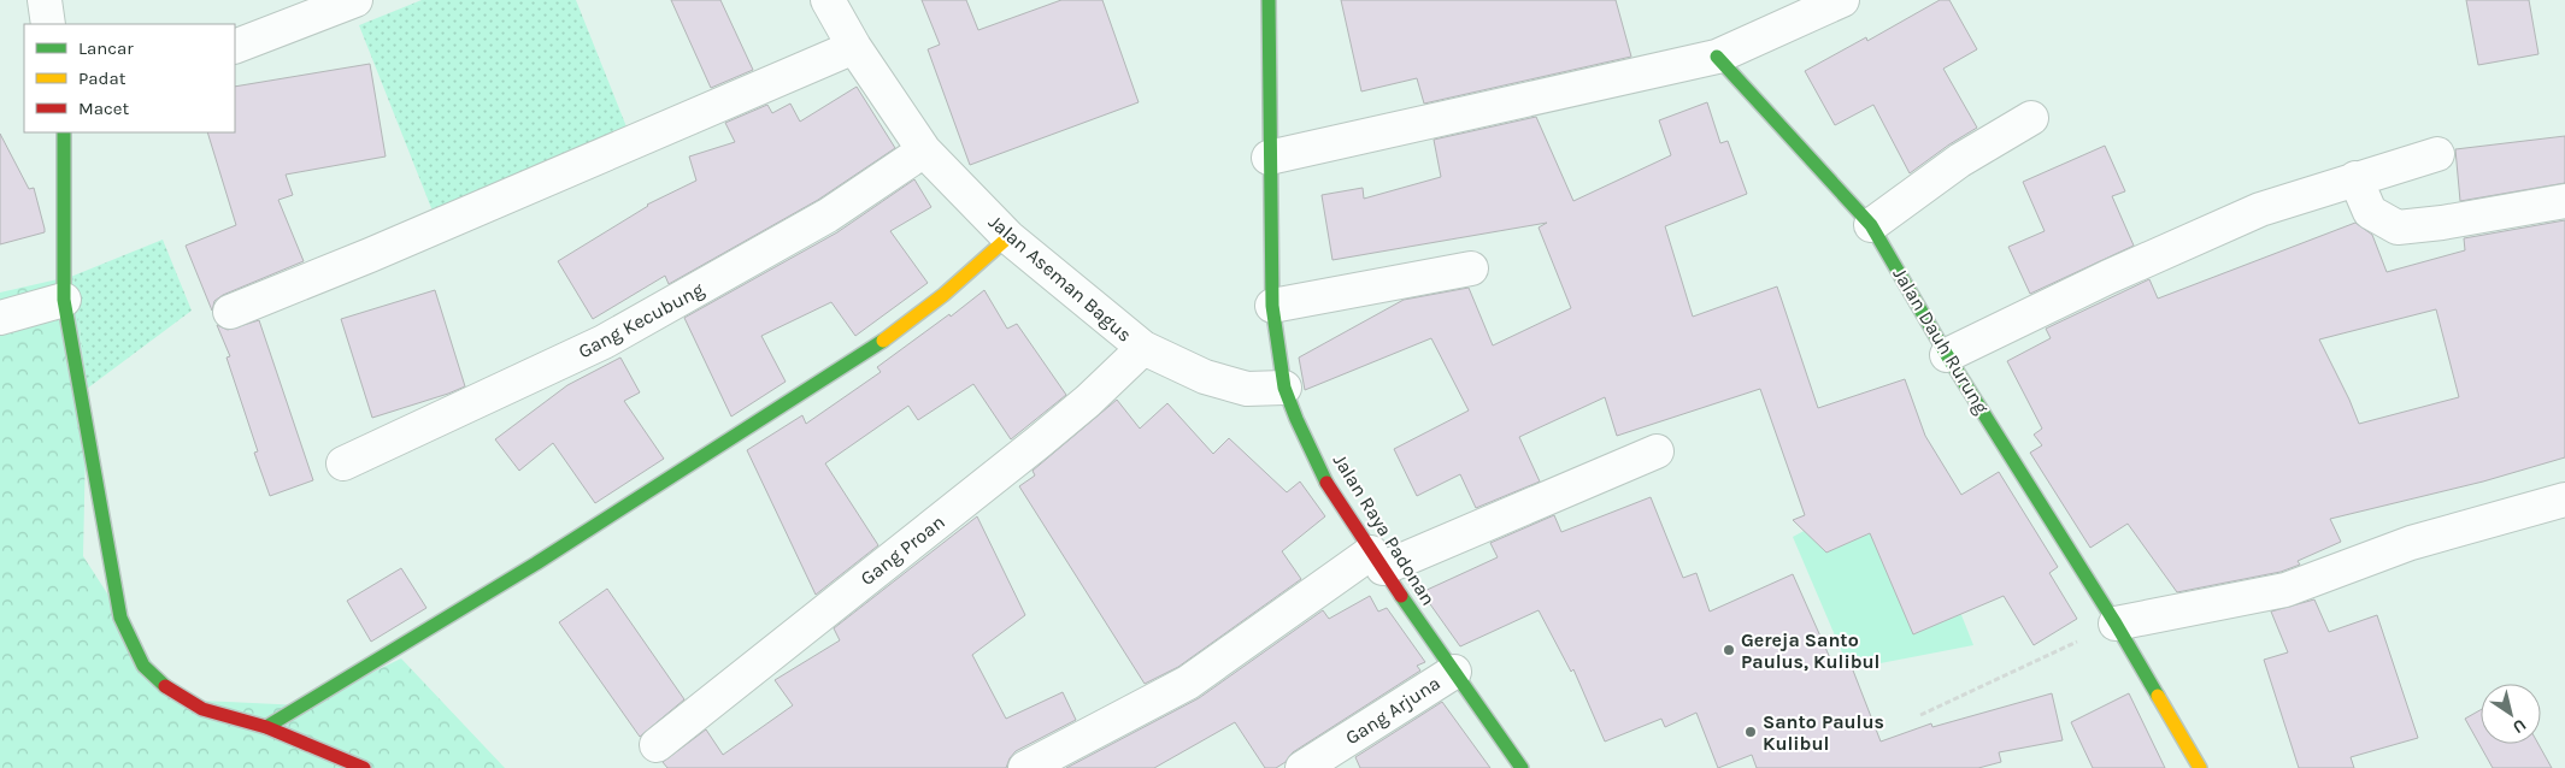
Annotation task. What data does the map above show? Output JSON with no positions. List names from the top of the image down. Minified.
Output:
{"streets":{"street":["Jalan Aseman Bagus","Gang Kecubung","Jalan Dauh Rurung","Jalan Raya Padonan","Gang Proan","Gang Arjuna"]},"crossings":[["Jalan Aseman Bagus","Gang Kecubung"],["Jalan Aseman Bagus","Jalan Raya Padonan"],["Jalan Aseman Bagus","Gang Proan"],["Jalan Raya Padonan","Gang Arjuna"]],"places":["Gereja Santo Paulus, Kulibul","Santo Paulus Kulibul"],"legend":["Lancar","Padat","Macet"],"north":"bottom right"}
